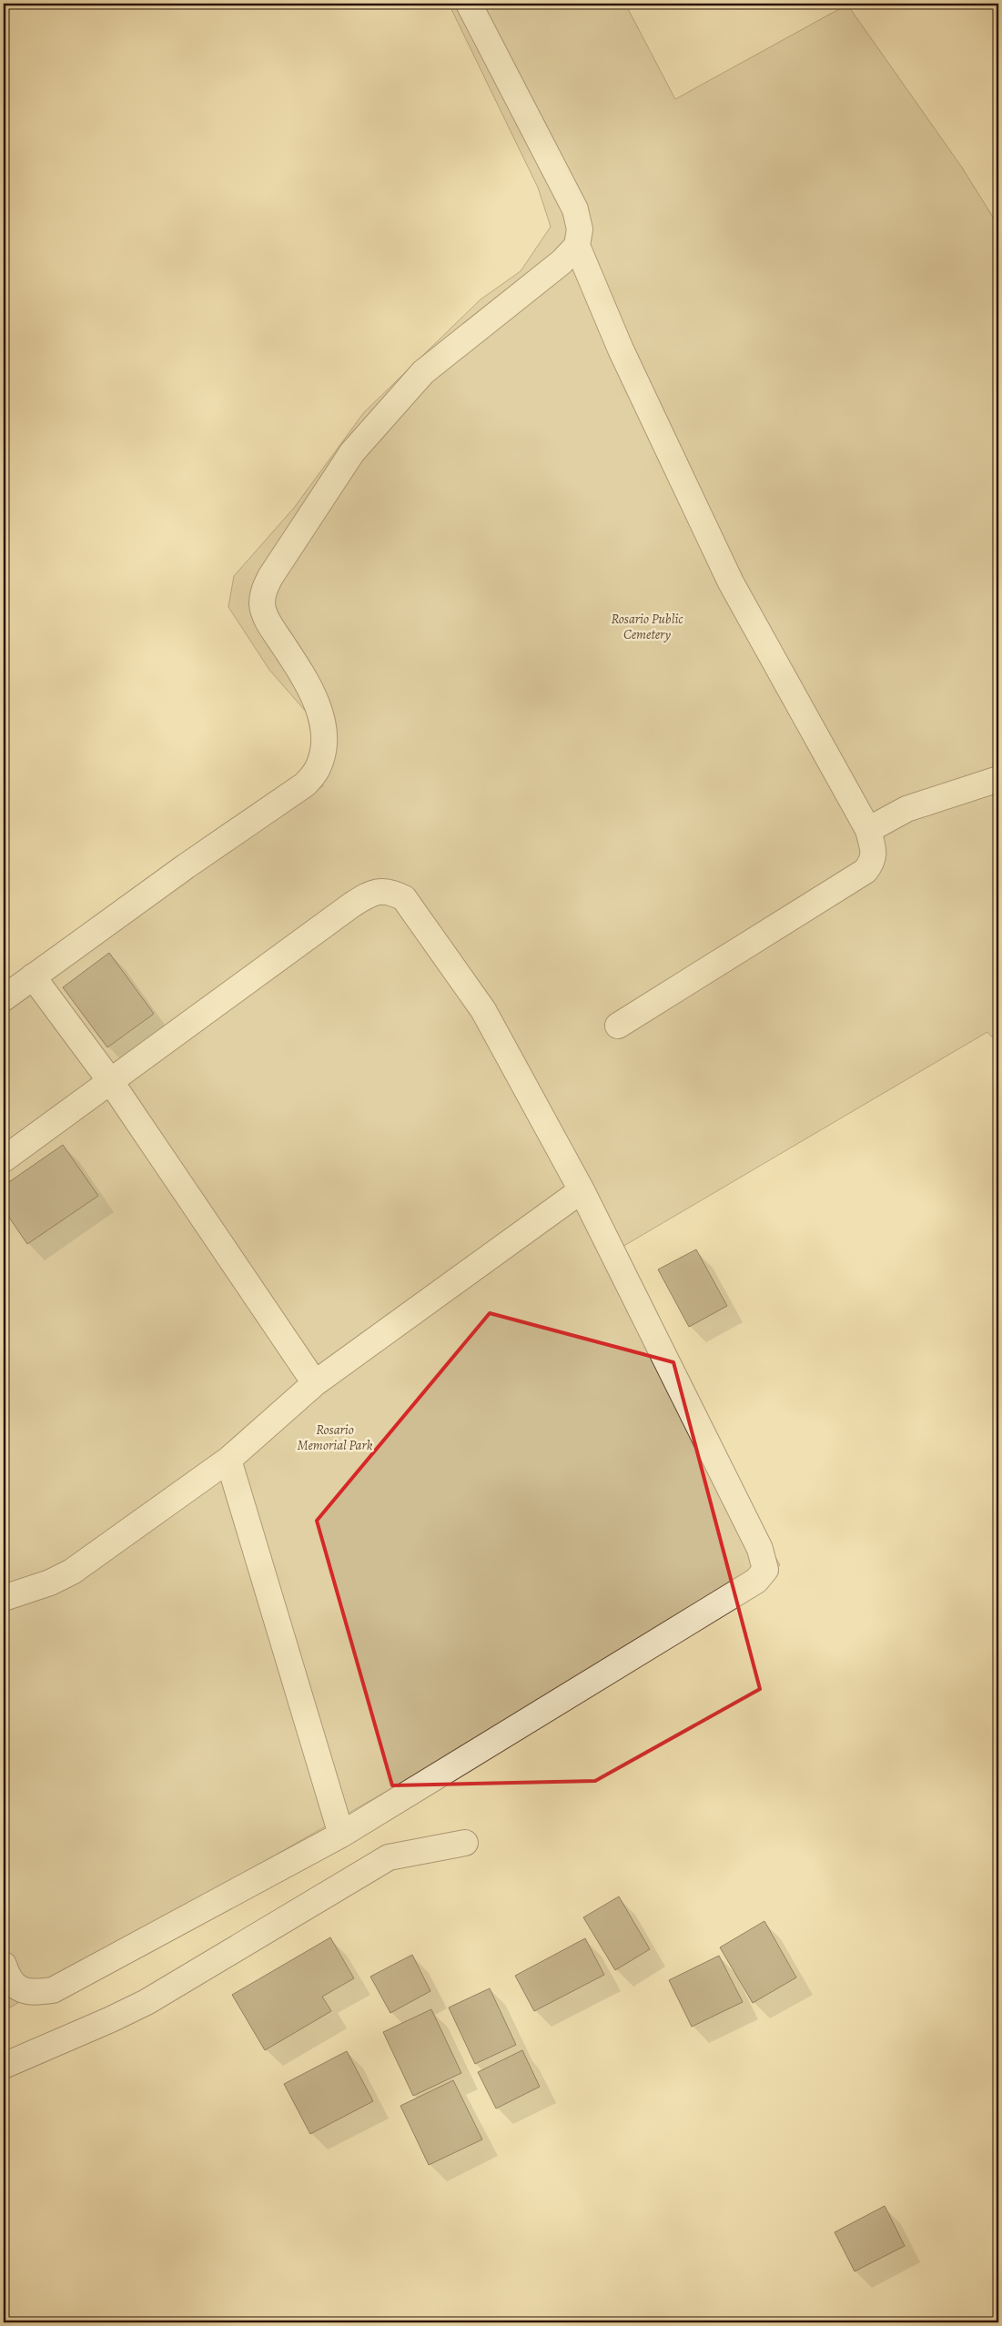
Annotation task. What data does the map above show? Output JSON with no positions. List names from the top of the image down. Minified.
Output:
{"parks":["Rosario Public Cemetery","Rosario Memorial Park"]}
